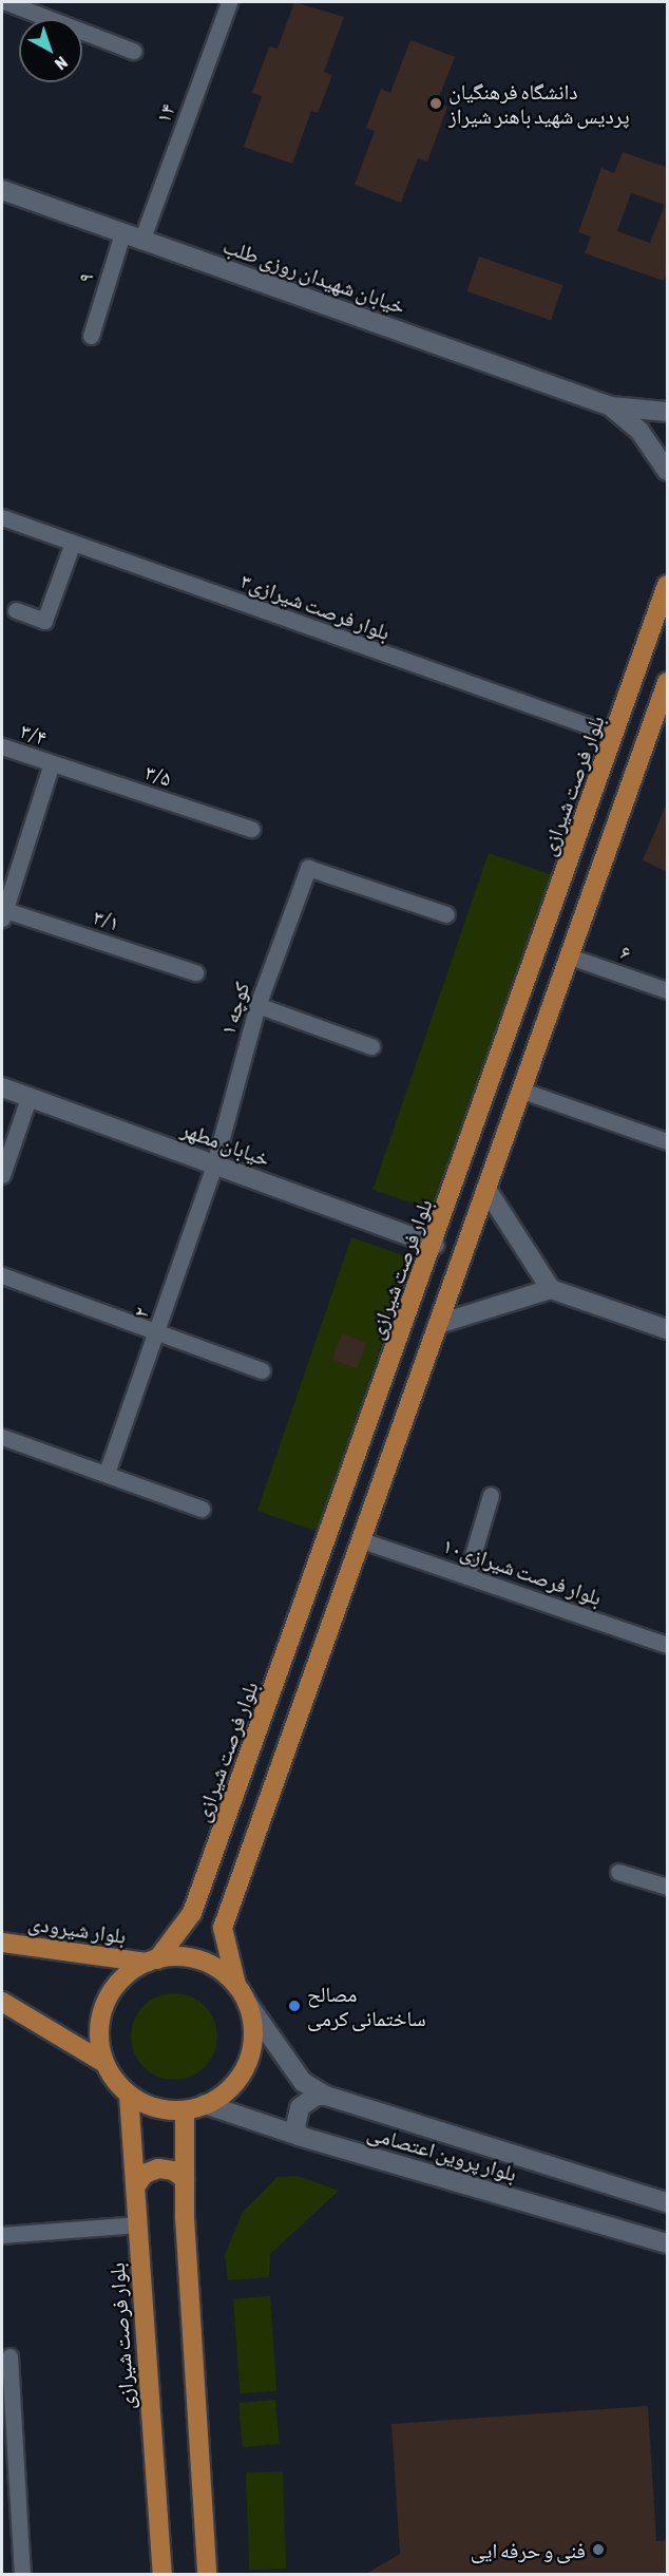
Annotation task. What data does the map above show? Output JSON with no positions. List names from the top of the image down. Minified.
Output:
{"streets":{"main road":["بلوار فرصت شیرازی","بلوار شیرودی"],"street":["۱۴","خیابان شهیدان روزی طلب","۹","۳بلوار فرصت شیرازی","۳/۴","۳/۵","۳/۱","۶","کوچه ۱","خیابان مطهر","۲","بلوار فرصت شیرازی۱۰","بلوار پروین اعتصامی"]},"crossings":[["۱۴","خیابان شهیدان روزی طلب"],["خیابان شهیدان روزی طلب","۹"],["۳بلوار فرصت شیرازی","بلوار فرصت شیرازی"],["۳/۴","۳/۵"],["بلوار فرصت شیرازی","خیابان مطهر"],["بلوار فرصت شیرازی","بلوار شیرودی"],["بلوار فرصت شیرازی","بلوار پروین اعتصامی"],["کوچه ۱","خیابان مطهر"],["کوچه ۱","۲"],["خیابان مطهر","۲"],["بلوار شیرودی","بلوار پروین اعتصامی"]],"places":["دانشگاه فرهنگیان پردیس شهید باهنر شیراز","مصالح ساختمانی کرمی","فنی و حرفه ایی"],"north":"bottom right"}
